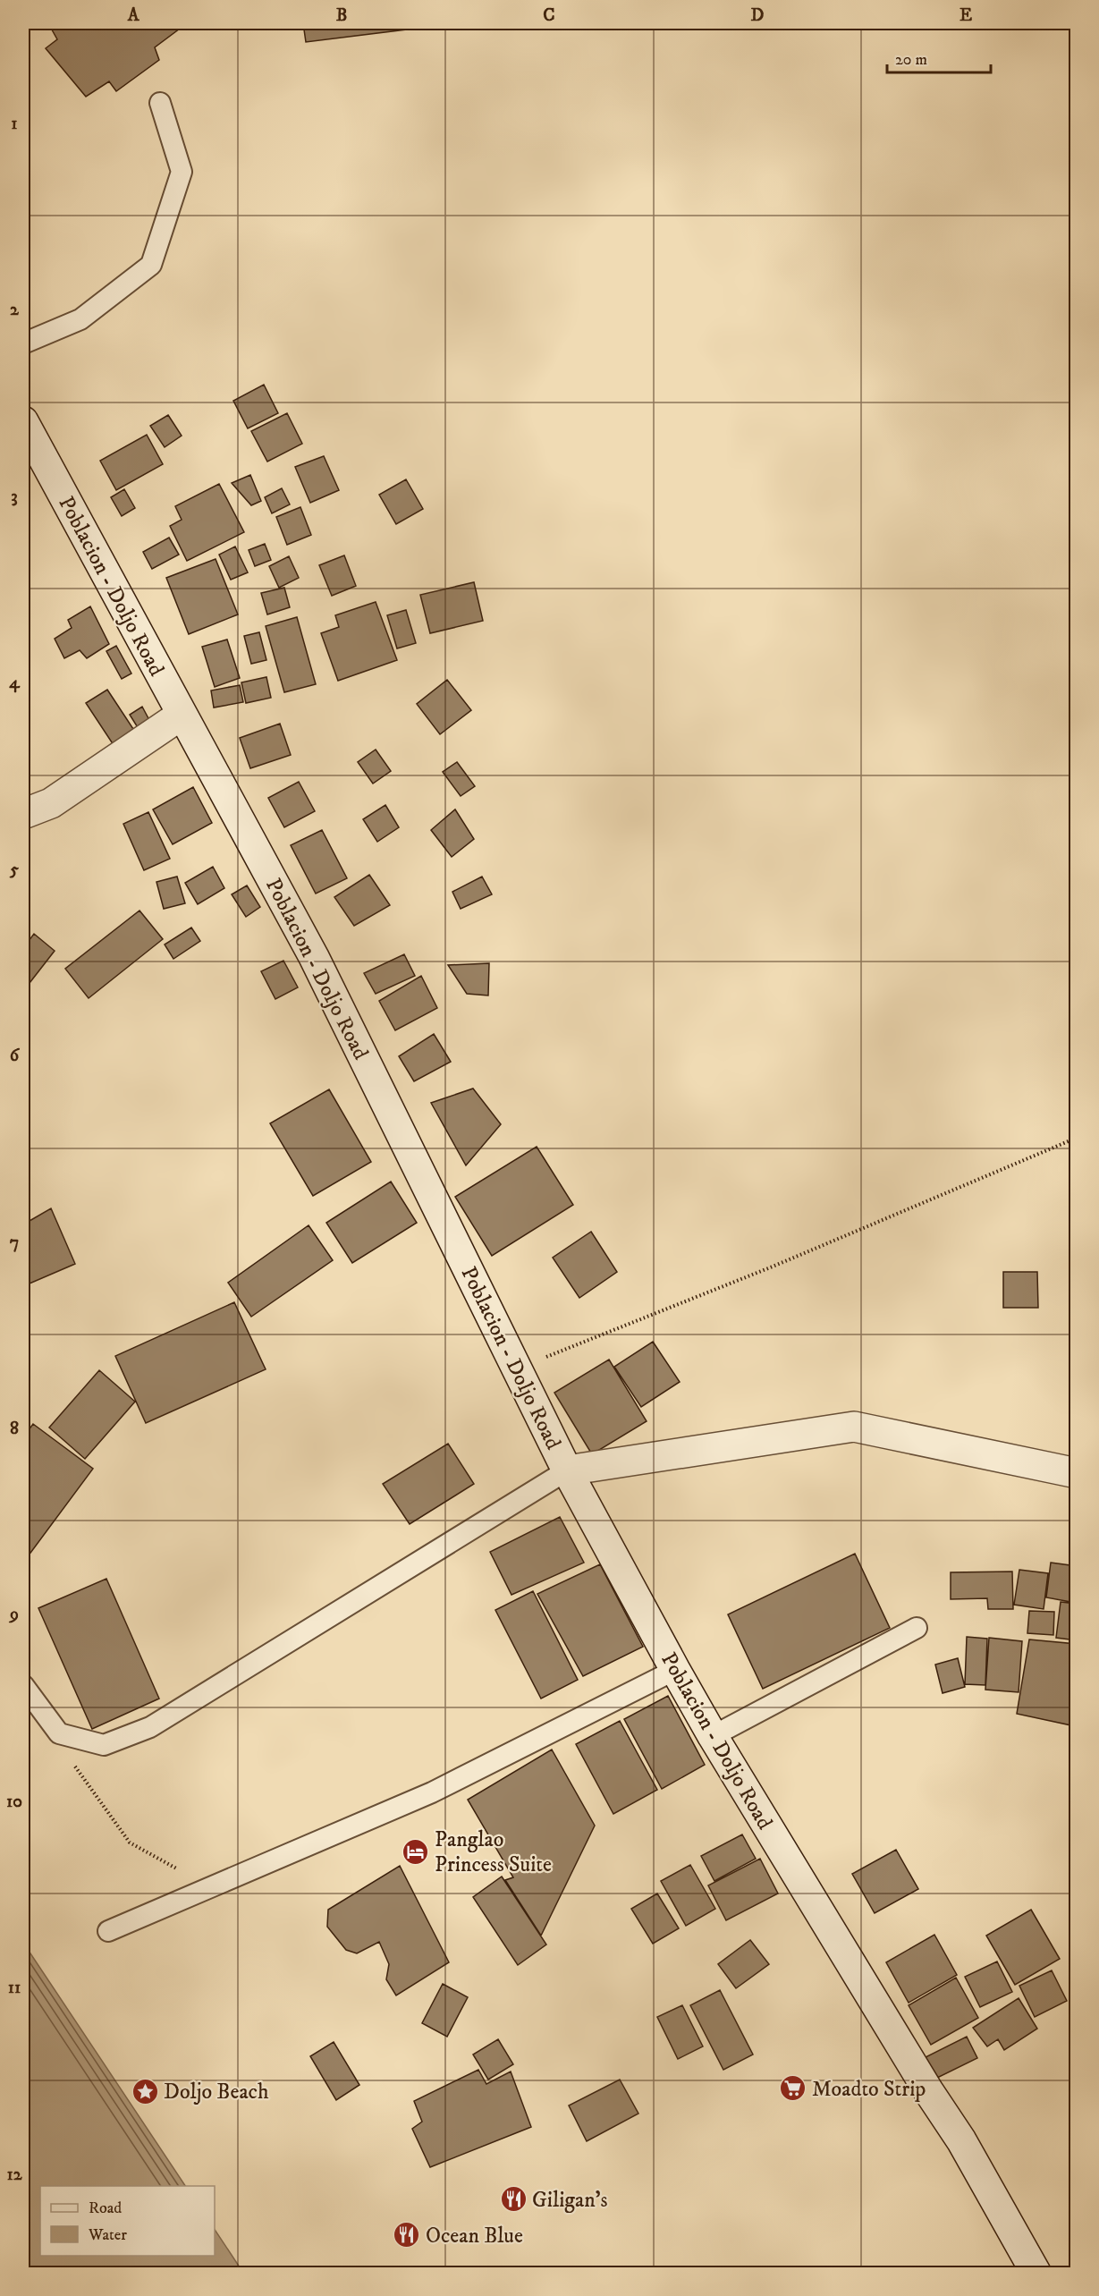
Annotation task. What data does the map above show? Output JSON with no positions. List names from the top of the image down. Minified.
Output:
{"streets":{"street":["Poblacion - Doljo Road"]},"places":{"hotel":["Panglao Princess Suite"],"supermarket":["Moadto Strip"],"place":["Doljo Beach"],"restaurant":["Giligan's","Ocean Blue"]},"legend":["Road","Water"],"scale_bar":"20 m","grid":{"columns":["A","B","C","D","E"],"rows":["1","2","3","4","5","6","7","8","9","10","11","12"]}}
